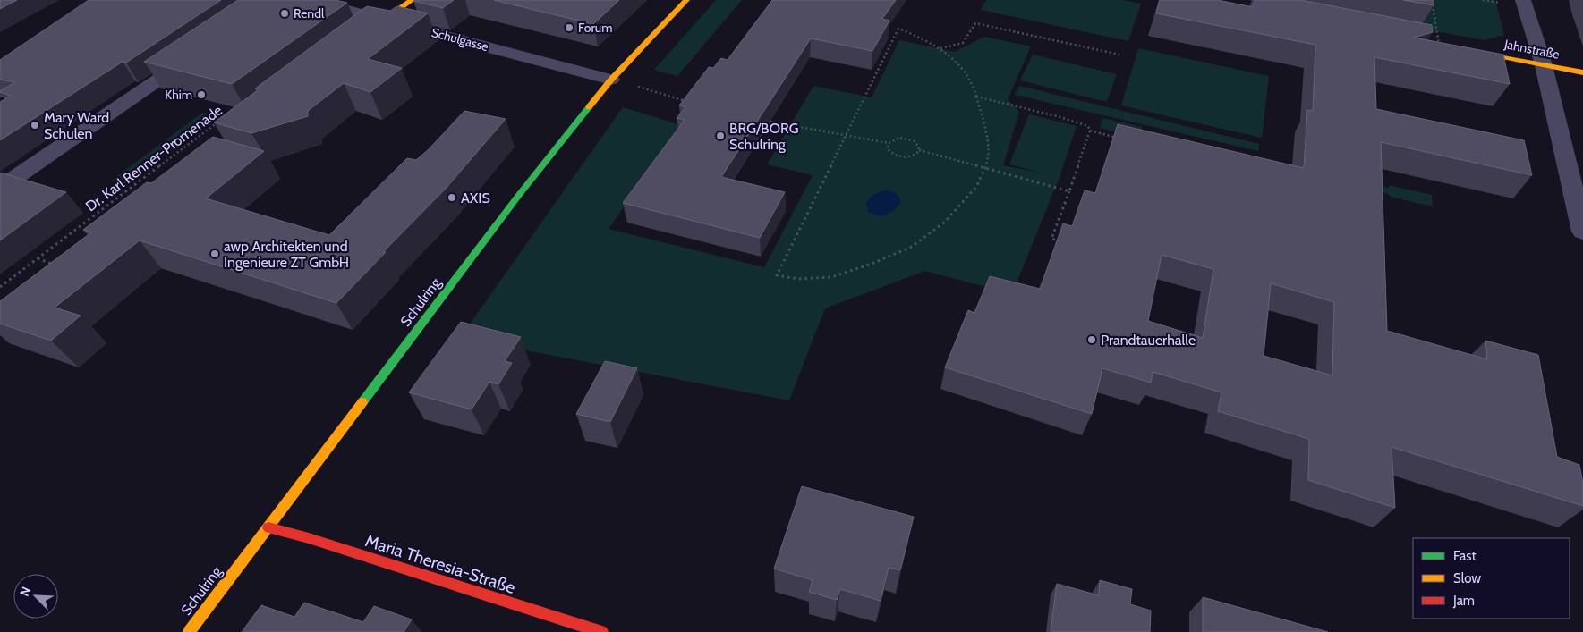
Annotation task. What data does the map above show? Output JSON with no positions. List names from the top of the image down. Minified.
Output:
{"streets":{"main road":["Jahnstraße","Schulring","Maria Theresia-Straße"],"street":["Schulgasse"],"path":["Dr. Karl Renner-Promenade"]},"crossings":[["Schulgasse","Schulring"],["Schulring","Maria Theresia-Straße"]],"places":["Rendl","Forum","Khim","Mary Ward Schulen","BRG/BORG Schulring","AXIS","awp Architekten und Ingenieure ZT GmbH","Prandtauerhalle"],"legend":["Fast","Slow","Jam"],"north":"top left"}
